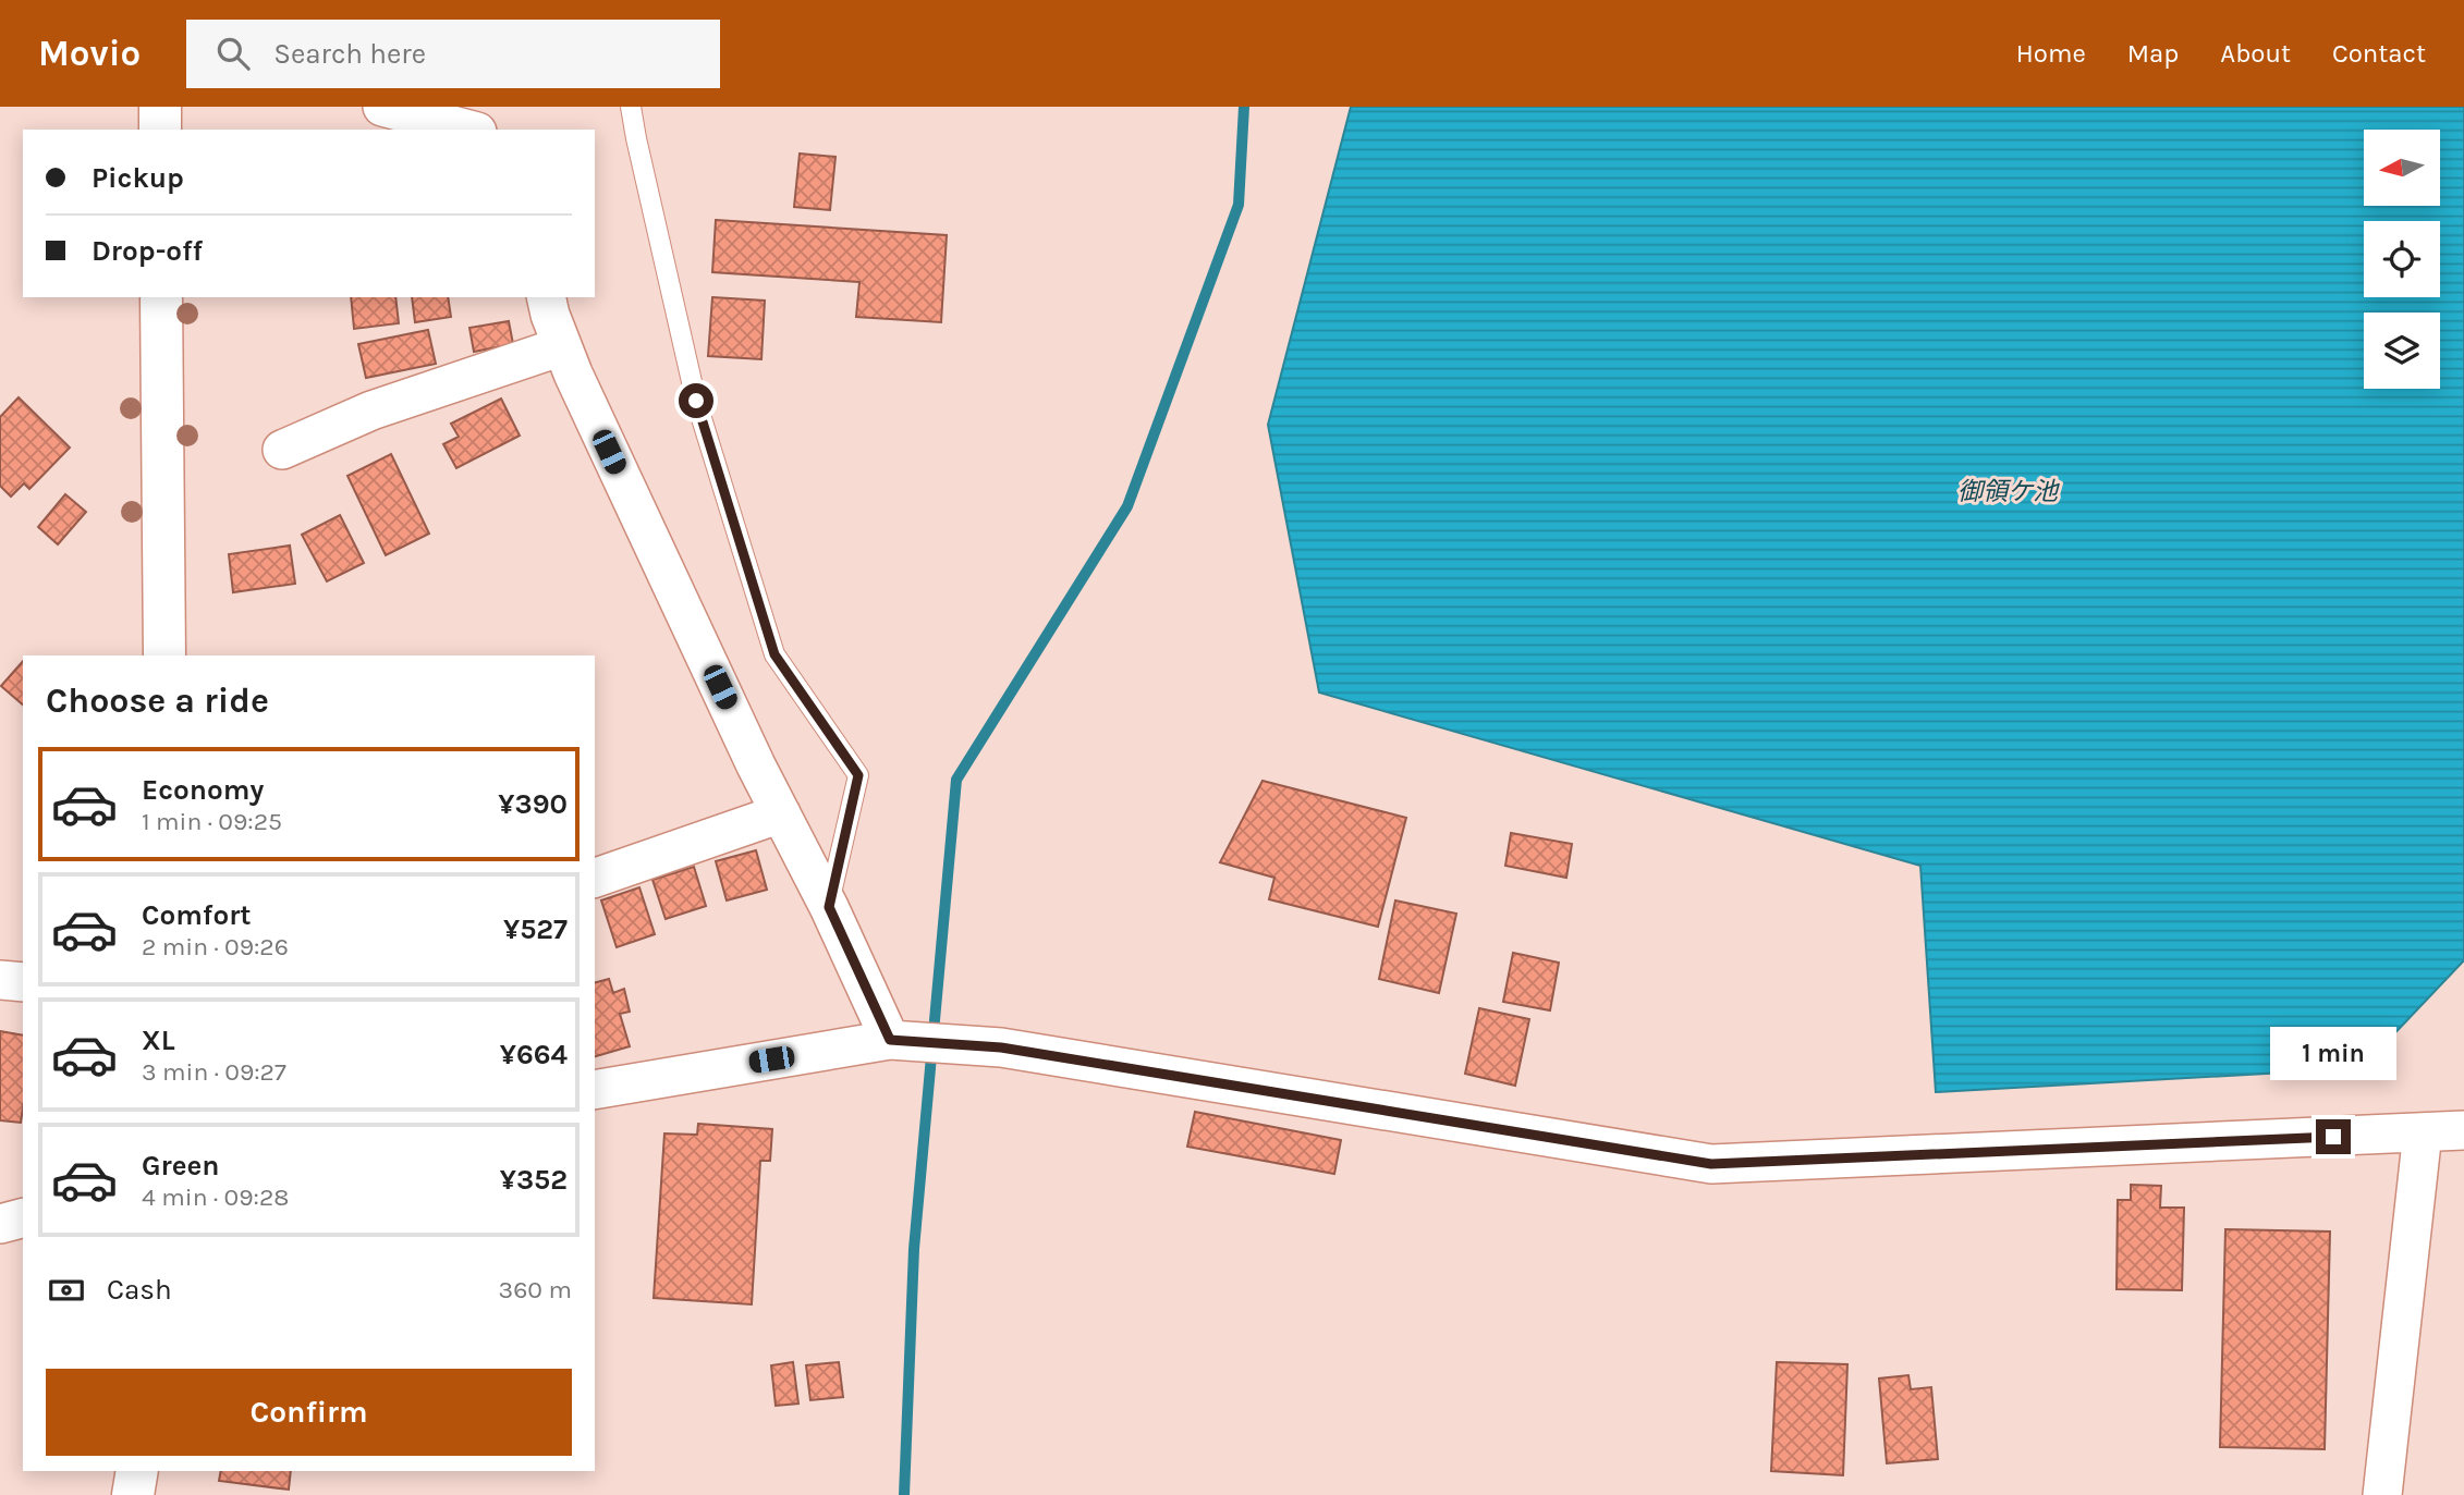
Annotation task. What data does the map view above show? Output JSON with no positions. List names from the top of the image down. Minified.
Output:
{"water":["御領ケ池"],"north":"left","page":{"header":"Movio","search":"Search here","nav":["Home","Map","About","Contact"],"banner":["Pickup","Drop-off"],"heading":"Choose a ride","list":[{"name":"Economy","note":"1 min · 09:25","value":"¥390"},{"name":"Comfort","note":"2 min · 09:26","value":"¥527"},{"name":"XL","note":"3 min · 09:27","value":"¥664"},{"name":"Green","note":"4 min · 09:28","value":"¥352"}],"bubble":"1 min","pay":["Cash","360 m"],"buttons":"Confirm"}}
